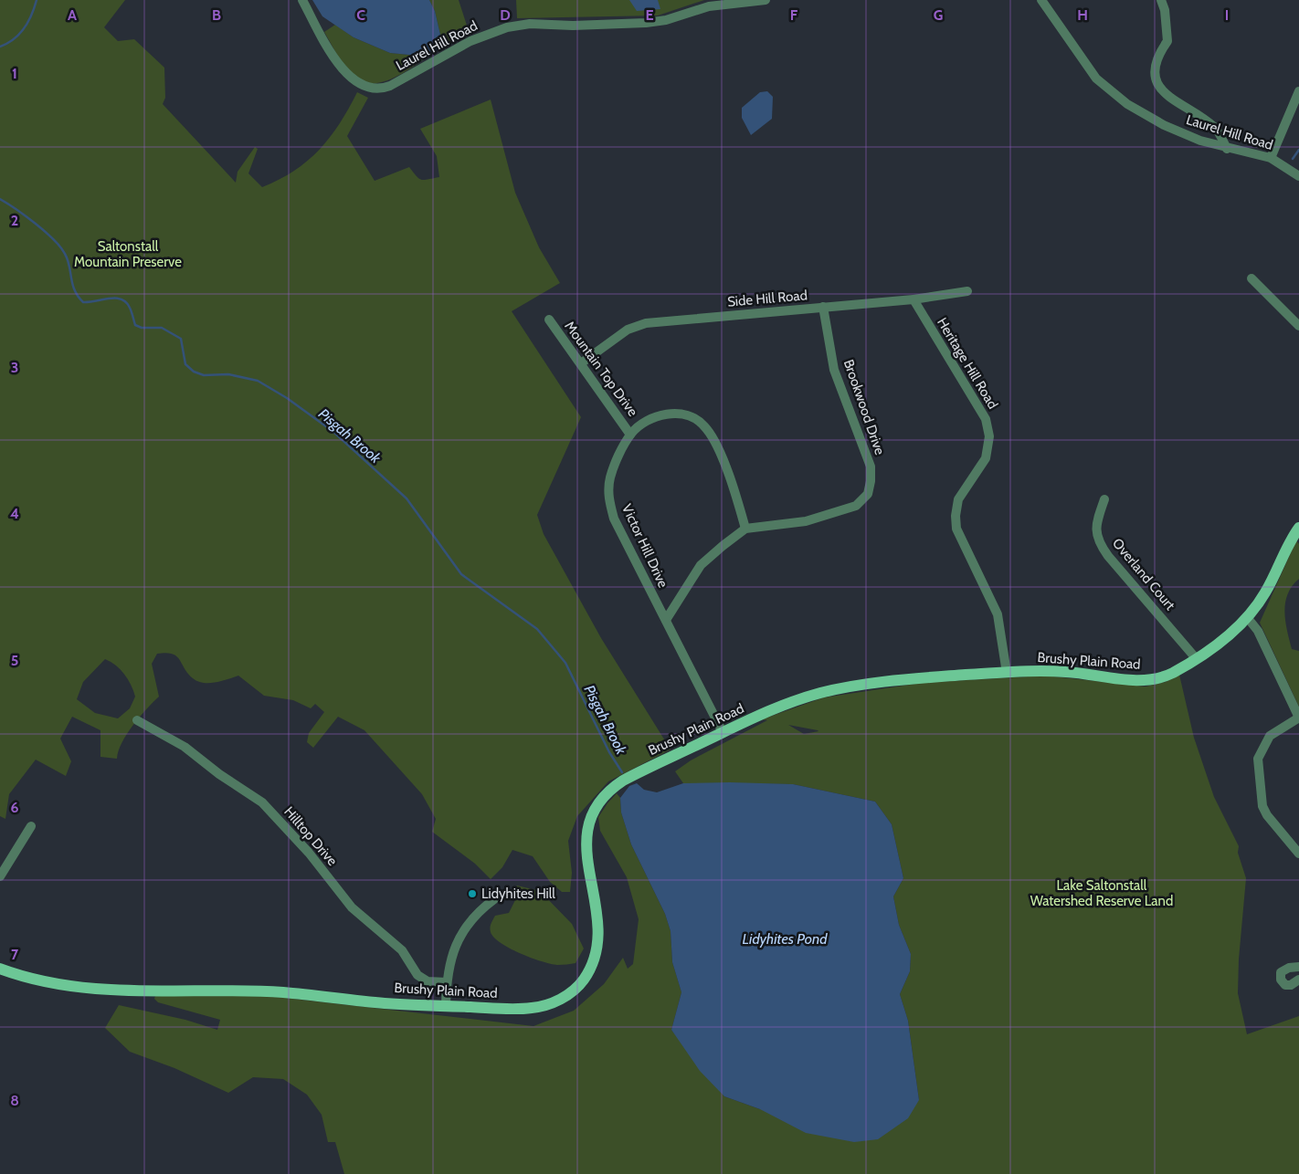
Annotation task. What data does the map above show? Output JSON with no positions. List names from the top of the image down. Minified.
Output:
{"streets":{"main road":["Brushy Plain Road"],"street":["Laurel Hill Road","Side Hill Road","Heritage Hill Road","Mountain Top Drive","Brookwood Drive","Victor Hill Drive","Overland Court","Hilltop Drive"]},"crossings":[["Side Hill Road","Heritage Hill Road"],["Side Hill Road","Mountain Top Drive"],["Side Hill Road","Brookwood Drive"],["Heritage Hill Road","Brushy Plain Road"],["Mountain Top Drive","Victor Hill Drive"],["Brookwood Drive","Victor Hill Drive"],["Overland Court","Brushy Plain Road"]],"water":["Pisgah Brook","Lidyhites Pond"],"parks":["Saltonstall Mountain Preserve","Lake Saltonstall Watershed Reserve Land"],"places":["Lidyhites Hill"],"grid":{"columns":["A","B","C","D","E","F","G","H","I"],"rows":["1","2","3","4","5","6","7","8"]}}
